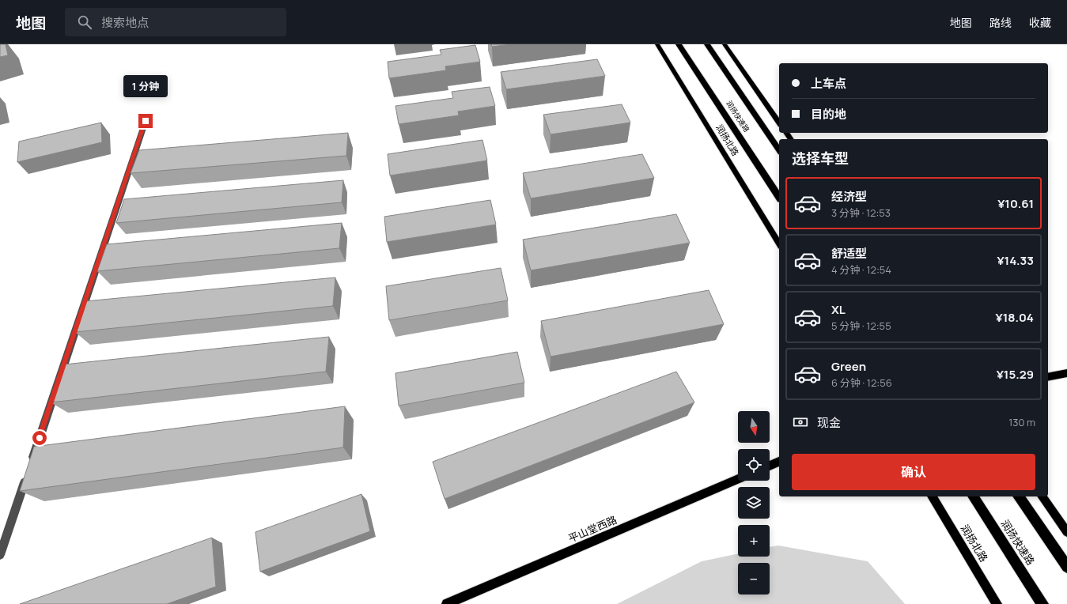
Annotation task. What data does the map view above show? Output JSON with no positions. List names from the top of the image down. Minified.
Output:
{"streets":{"highway":["润扬快速路"],"main road":["润扬北路","平山堂西路"]},"north":"bottom","page":{"header":"地图","search":"搜索地点","nav":["地图","路线","收藏"],"banner":["上车点","目的地"],"bubble":"1 分钟","heading":"选择车型","list":[{"name":"经济型","note":"3 分钟 · 12:53","value":"¥10.61"},{"name":"舒适型","note":"4 分钟 · 12:54","value":"¥14.33"},{"name":"XL","note":"5 分钟 · 12:55","value":"¥18.04"},{"name":"Green","note":"6 分钟 · 12:56","value":"¥15.29"}],"pay":["现金","130 m"],"map_buttons":["+","−"],"buttons":"确认"}}
